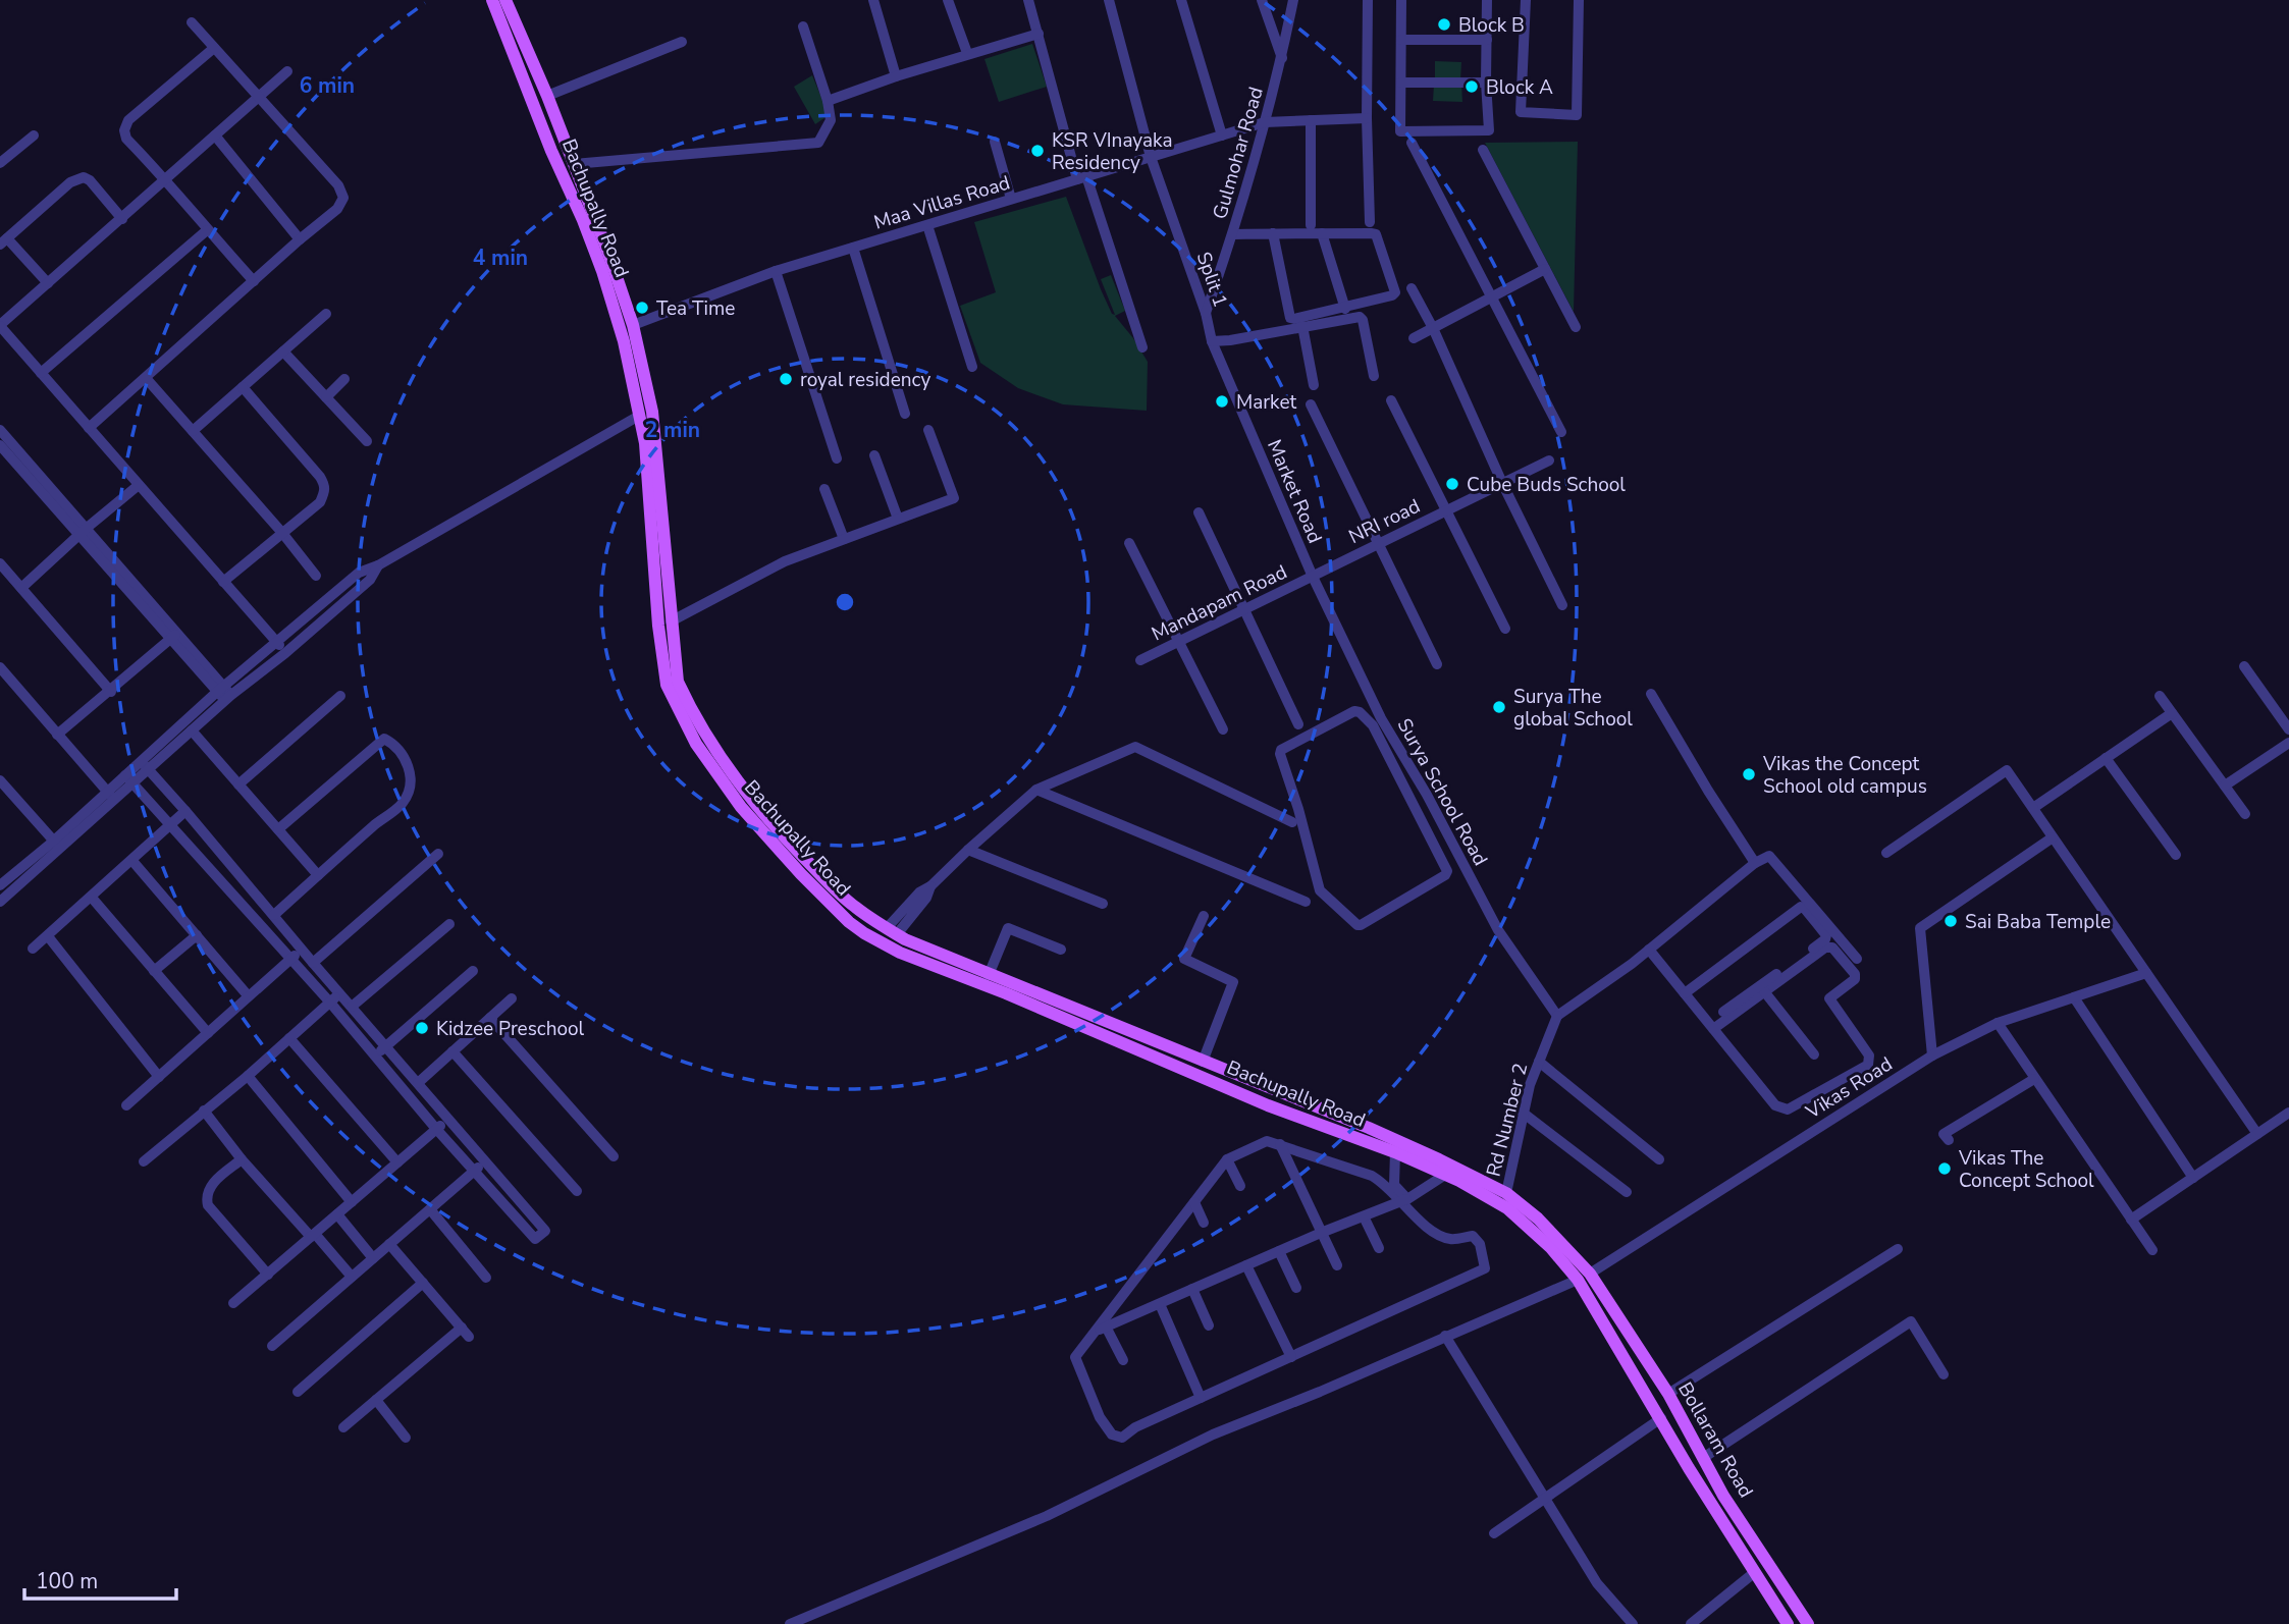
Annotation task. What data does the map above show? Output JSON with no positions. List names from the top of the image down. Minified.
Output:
{"streets":{"main road":["Bachupally Road","Bollaram Road"],"street":["Gulmohar Road","Maa Villas Road","Split 1","Market Road","NRI road","Mandapam Road","Surya School Road","Vikas Road","Rd Number 2"]},"crossings":[["Gulmohar Road","Maa Villas Road"],["Gulmohar Road","Split 1"],["Maa Villas Road","Bachupally Road"],["Maa Villas Road","Split 1"],["Bachupally Road","Vikas Road"],["Bachupally Road","Rd Number 2"],["Bachupally Road","Bollaram Road"],["Split 1","Market Road"],["Market Road","NRI road"],["Market Road","Mandapam Road"],["Market Road","Surya School Road"],["NRI road","Mandapam Road"],["NRI road","Surya School Road"],["Mandapam Road","Surya School Road"],["Surya School Road","Rd Number 2"],["Vikas Road","Bollaram Road"]],"places":["Block B","Block A","KSR VInayaka Residency","Tea Time","royal residency","Market","Cube Buds School","Surya The global School","Vikas the Concept School old campus","Sai Baba Temple","Kidzee Preschool","Vikas The Concept School"],"scale_bar":"100 m","rings":["6 min","4 min","2 min"]}
